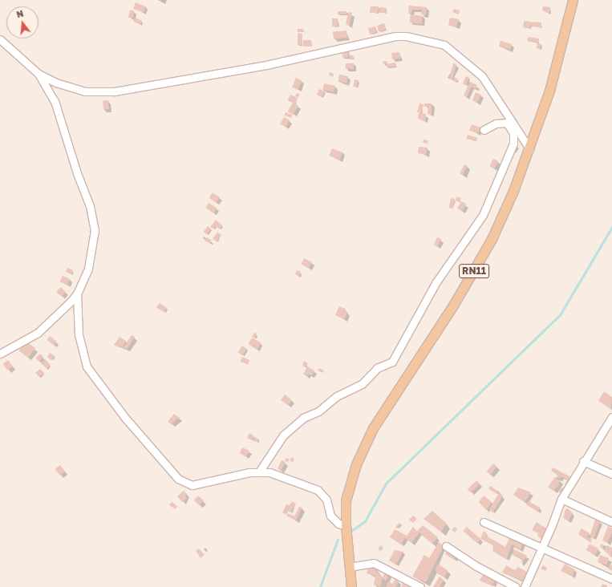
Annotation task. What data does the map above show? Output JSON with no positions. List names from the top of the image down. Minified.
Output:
{"streets":{"main road":["RN11"]},"north":"top"}
